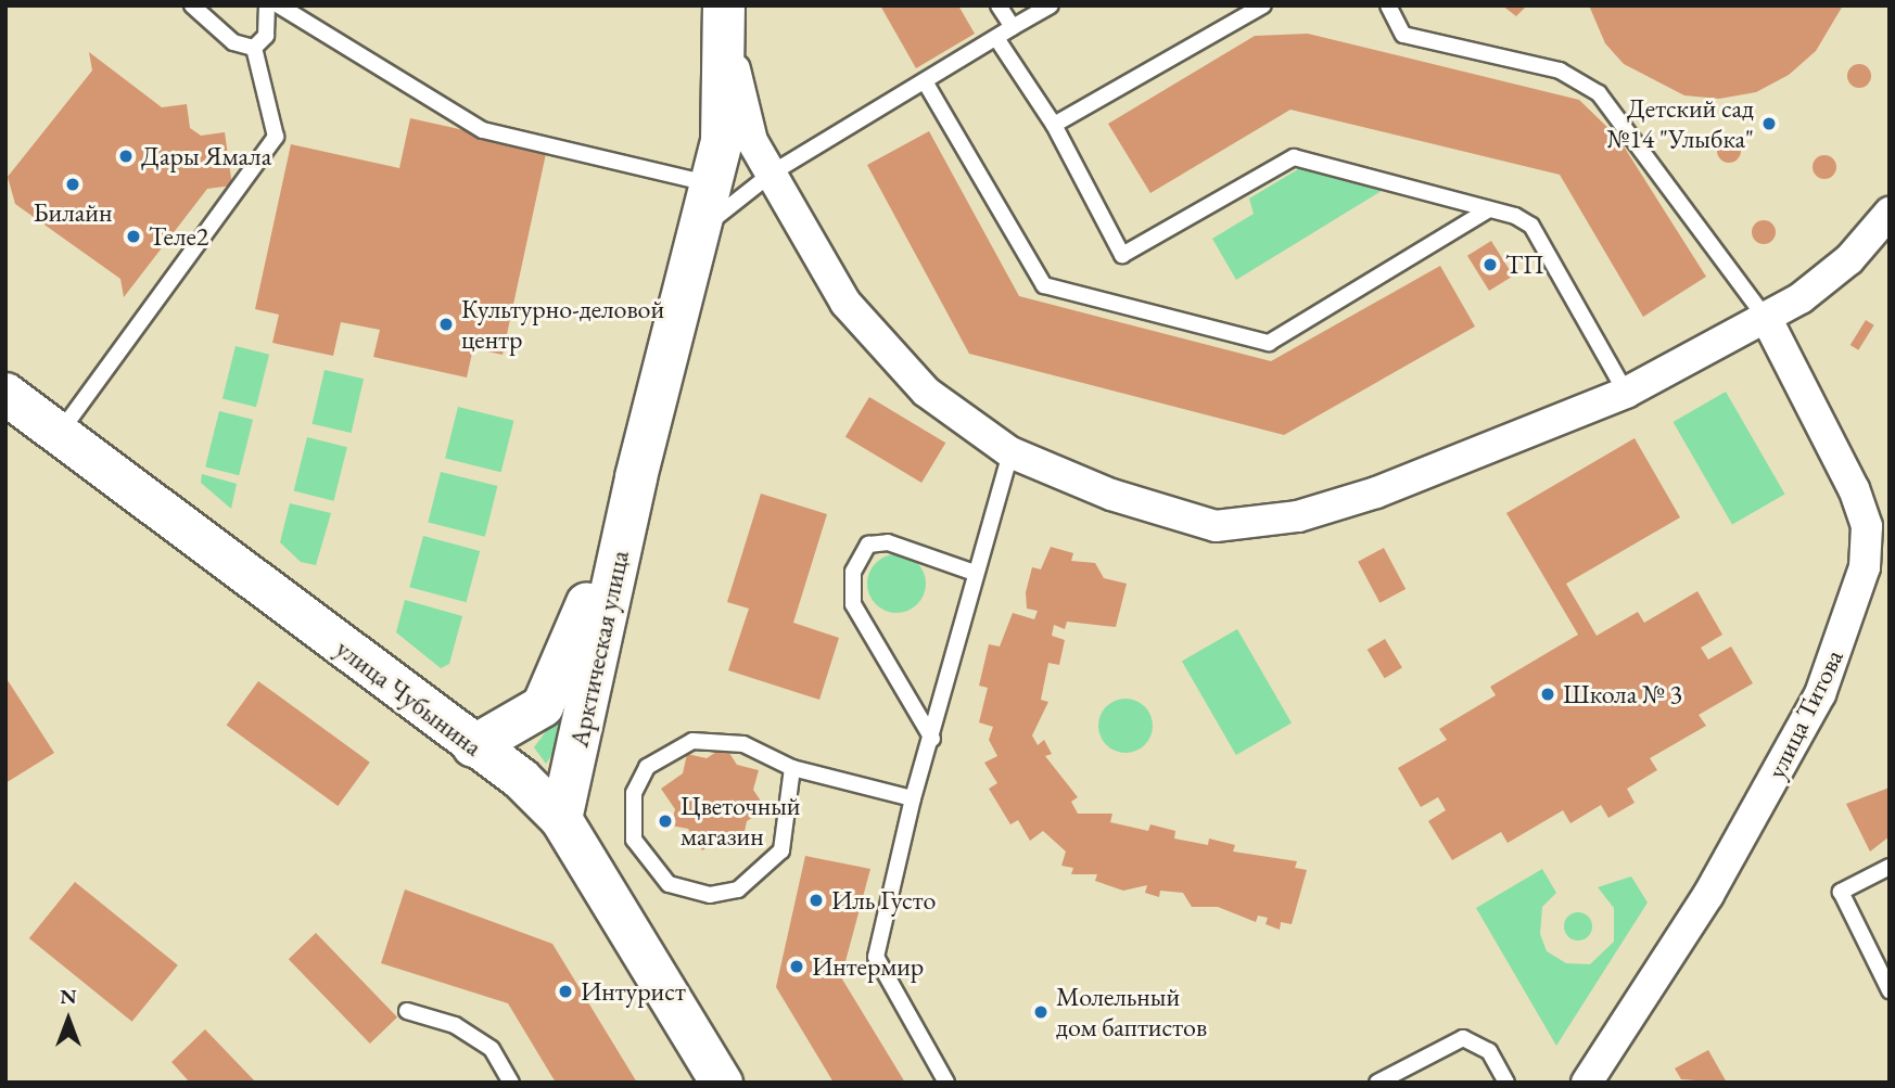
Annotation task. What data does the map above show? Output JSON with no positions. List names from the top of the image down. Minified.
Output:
{"streets":{"street":["Арктическая улица","улица Чубынина","улица Титова"]},"crossings":[["Арктическая улица","улица Чубынина"]],"places":["Детский сад №14 \"Улыбка\"","Дары Ямала","Билайн","Теле2","ТП","Культурно-деловой центр","Школа № 3","Цветочный магазин","Иль Густо","Интермир","Интурист","Молельный дом баптистов"],"north":"top"}
